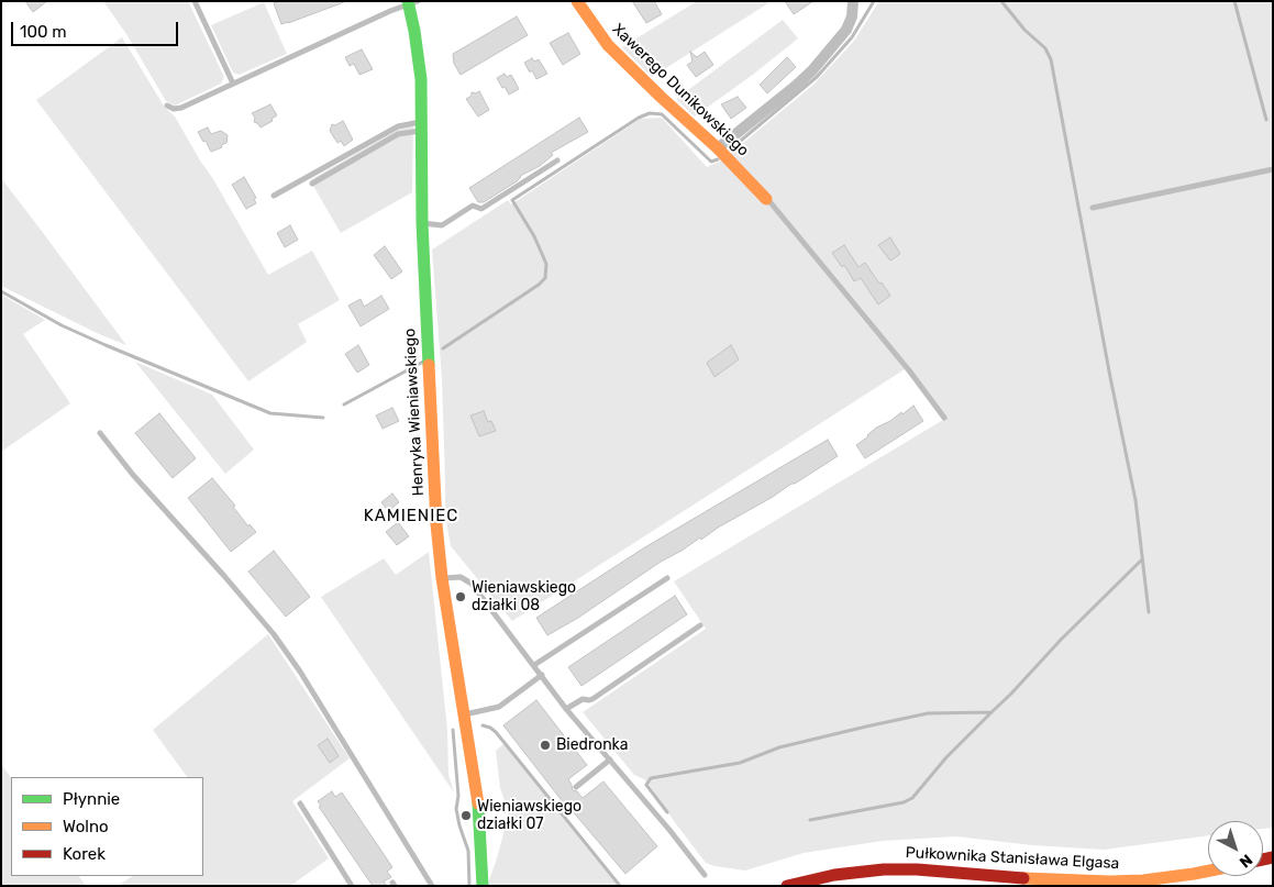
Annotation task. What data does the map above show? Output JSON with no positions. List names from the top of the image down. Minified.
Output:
{"streets":{"street":["Xawerego Dunikowskiego","Henryka Wieniawskiego","Pułkownika Stanisława Elgasa"]},"districts":["KAMIENIEC"],"places":["Wieniawskiego działki 08","Biedronka","Wieniawskiego działki 07"],"legend":["Płynnie","Wolno","Korek"],"scale_bar":"100 m","north":"bottom right"}
